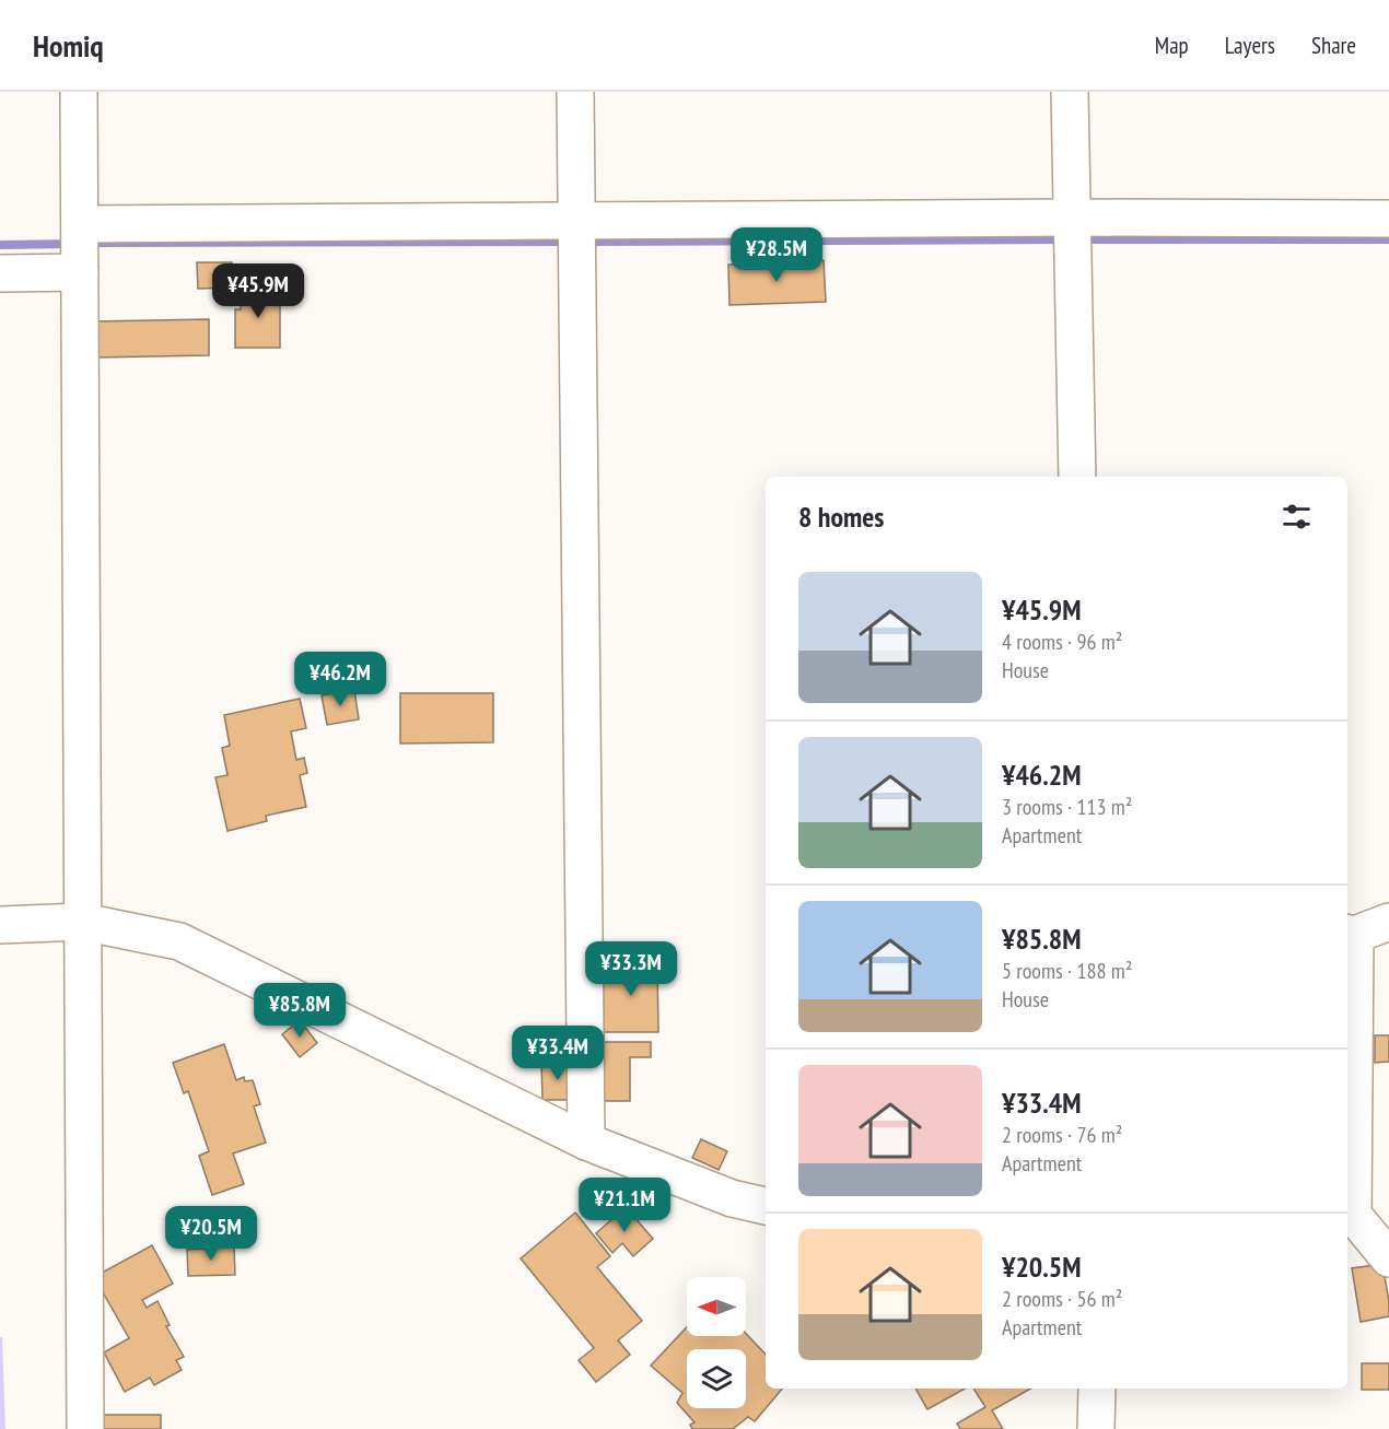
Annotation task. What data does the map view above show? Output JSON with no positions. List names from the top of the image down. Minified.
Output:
{"north":"left","page":{"header":"Homiq","nav":["Map","Layers","Share"],"price":["¥28.5M","¥45.9M","¥46.2M","¥33.3M","¥85.8M","¥33.4M","¥21.1M","¥20.5M"],"heading":"8 homes","list":[{"name":"¥45.9M","note":"4 rooms · 96 m² · House"},{"name":"¥46.2M","note":"3 rooms · 113 m² · Apartment"},{"name":"¥85.8M","note":"5 rooms · 188 m² · House"},{"name":"¥33.4M","note":"2 rooms · 76 m² · Apartment"},{"name":"¥20.5M","note":"2 rooms · 56 m² · Apartment"}]}}
